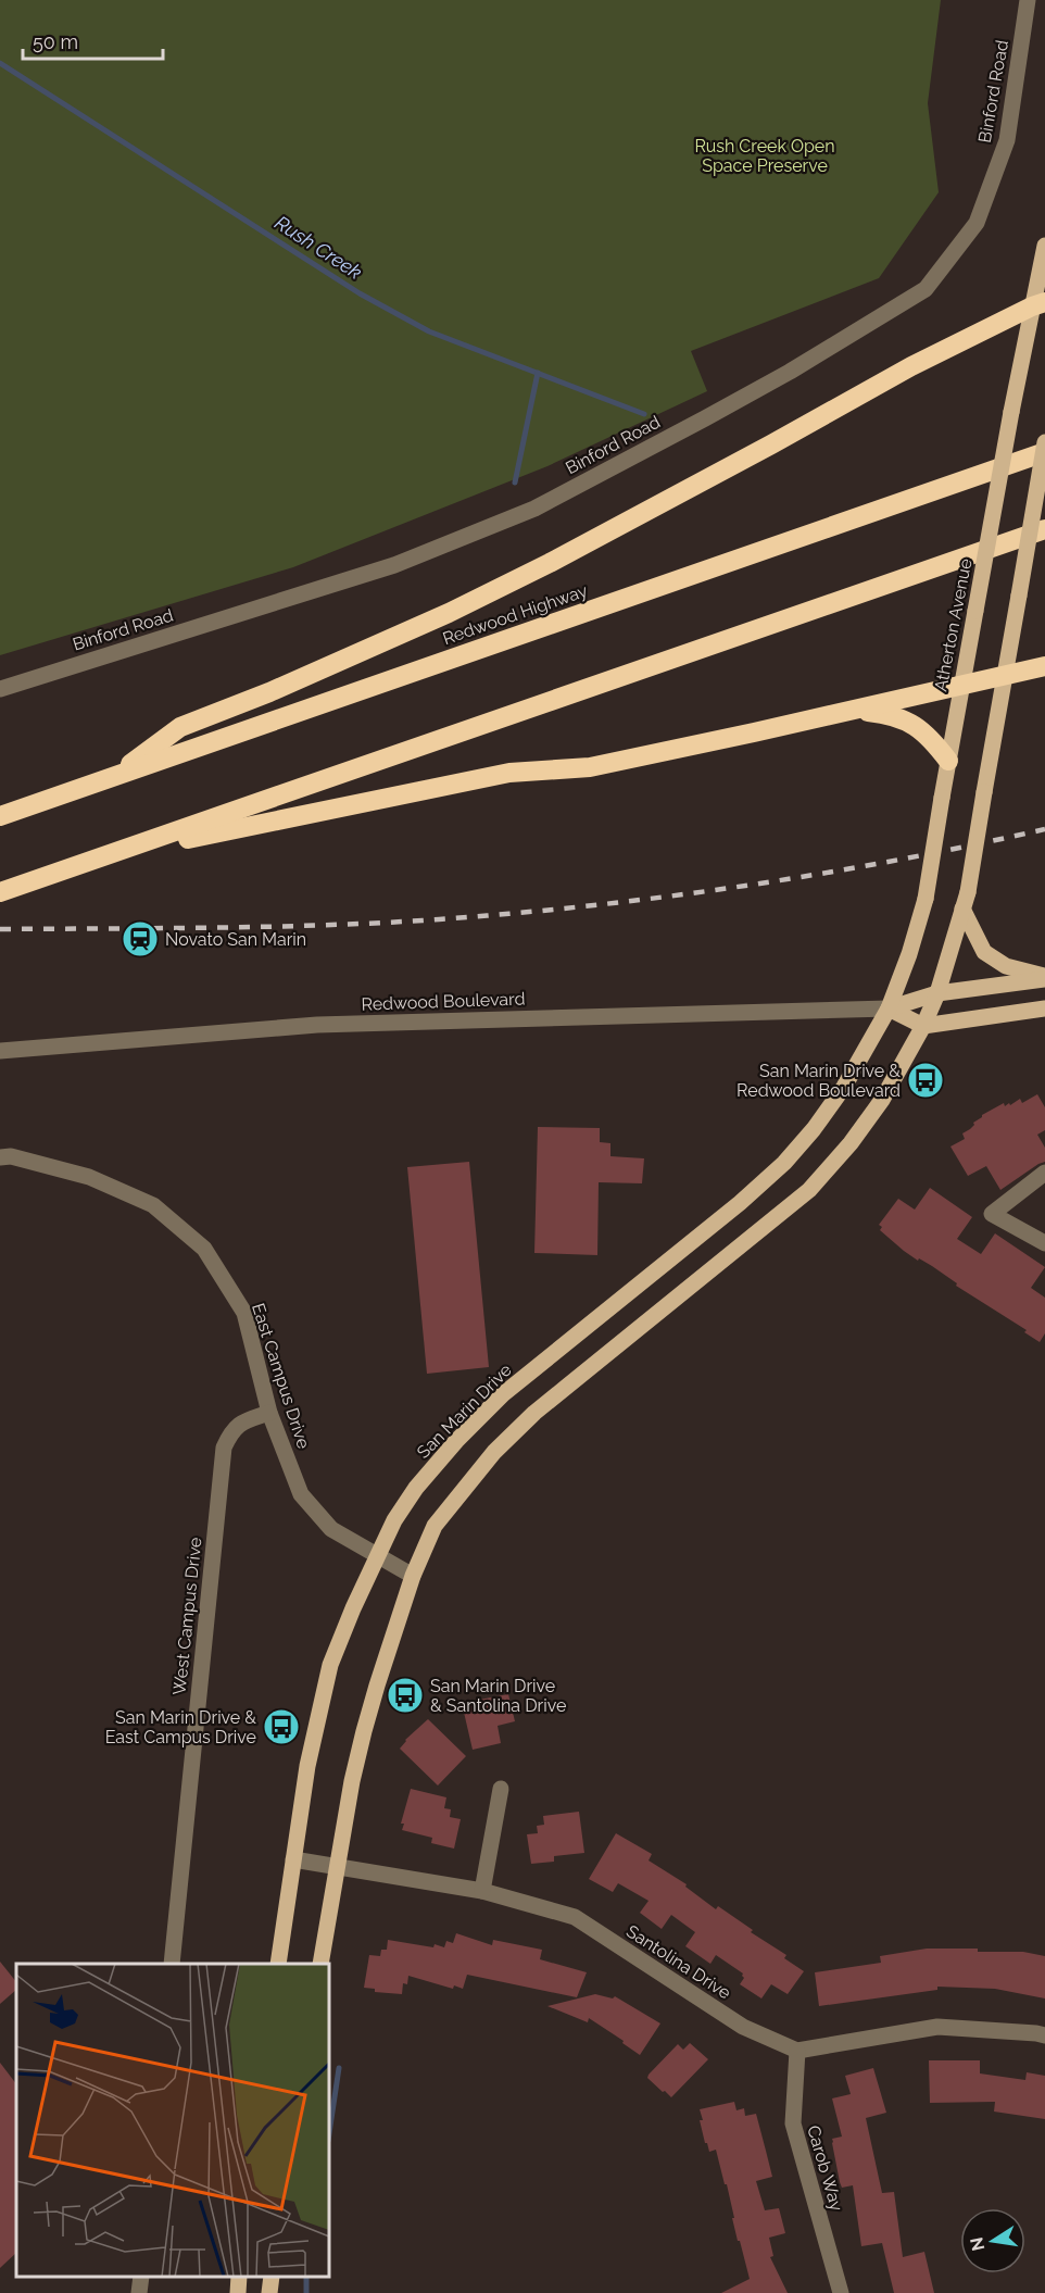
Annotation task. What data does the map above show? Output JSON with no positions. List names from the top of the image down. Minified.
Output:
{"streets":{"highway":["Redwood Highway"],"main road":["Atherton Avenue","Redwood Boulevard","San Marin Drive"],"street":["Binford Road","East Campus Drive","West Campus Drive","Santolina Drive","Carob Way"]},"crossings":[["Atherton Avenue","Redwood Boulevard"],["Atherton Avenue","San Marin Drive"],["Redwood Boulevard","San Marin Drive"],["East Campus Drive","San Marin Drive"],["East Campus Drive","West Campus Drive"],["San Marin Drive","Santolina Drive"],["Santolina Drive","Carob Way"]],"water":["Rush Creek"],"parks":["Rush Creek Open Space Preserve"],"places":{"station":["Novato San Marin"],"bus stop":["San Marin Drive & Redwood Boulevard","San Marin Drive & Santolina Drive","San Marin Drive & East Campus Drive"]},"scale_bar":"50 m","north":"left"}
